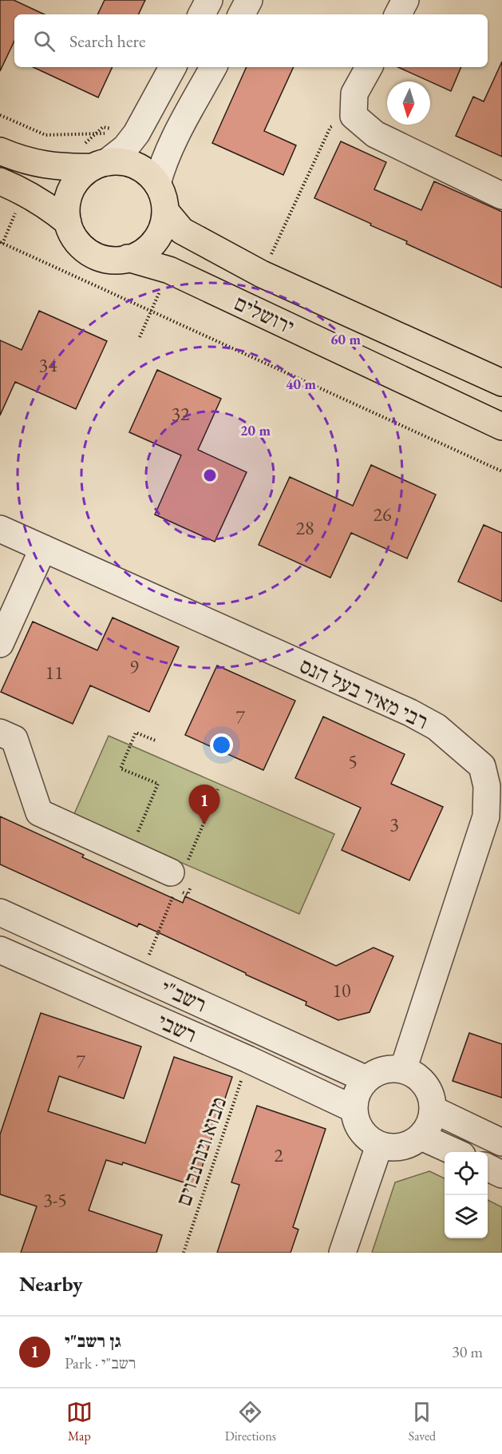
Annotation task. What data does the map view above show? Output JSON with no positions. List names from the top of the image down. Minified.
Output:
{"streets":{"main road":["ירושלים"],"street":["רבי מאיר בעל הנס","רשב\"י","רשבי"],"path":["מבוא וינרנבוים"]},"crossings":[["רבי מאיר בעל הנס","רשב\"י"],["רבי מאיר בעל הנס","רשבי"],["רשב\"י","רשבי"],["רשבי","מבוא וינרנבוים"]],"house_numbers":["34","32","26","28","9","11","7","5","3","10","7","2","3-5"],"north":"bottom","page":{"search":"Search here","pins":"1","heading":"Nearby","list":[{"mark":"1","name":"גן רשב\"י","note":"Park · רשב\"י","value":"30 m"}],"nav":["Map","Directions","Saved"]},"rings":["60 m","40 m","20 m"]}
